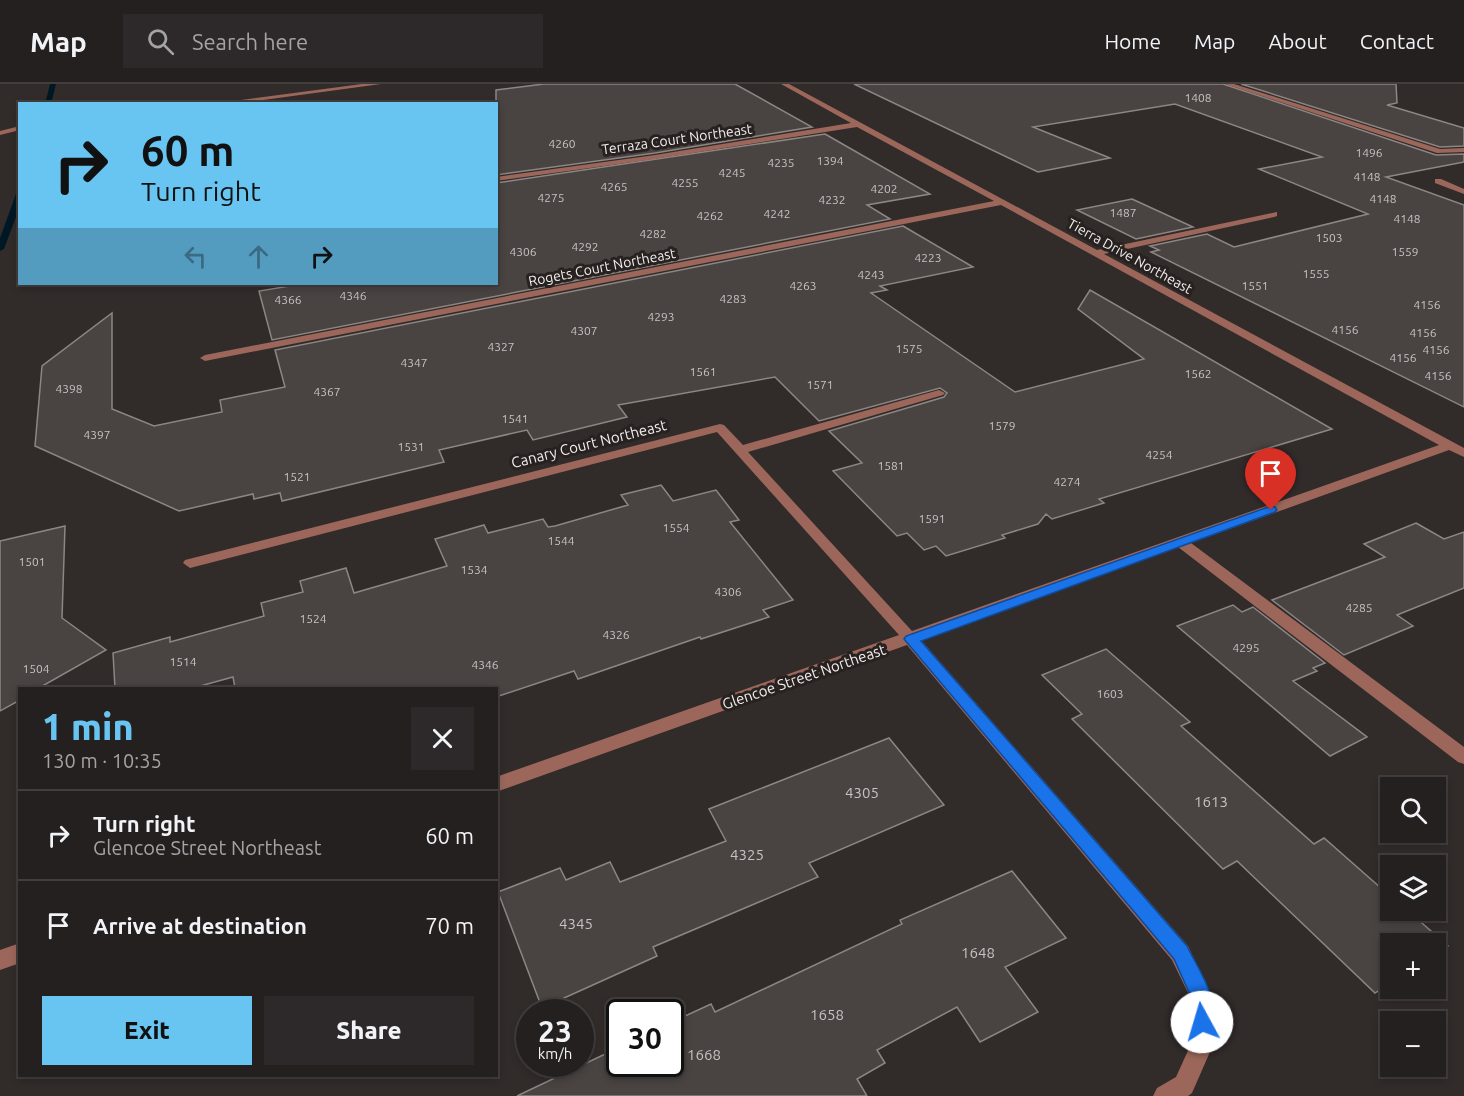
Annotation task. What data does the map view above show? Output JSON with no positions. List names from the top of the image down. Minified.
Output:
{"streets":{"street":["Terraza Court Northeast","Tierra Drive Northeast","Rogets Court Northeast","Canary Court Northeast","Glencoe Street Northeast"]},"crossings":[["Terraza Court Northeast","Tierra Drive Northeast"],["Tierra Drive Northeast","Rogets Court Northeast"],["Tierra Drive Northeast","Glencoe Street Northeast"],["Canary Court Northeast","Glencoe Street Northeast"]],"house_numbers":["1408","4260","1496","1394","4235","4245","4148","4255","4265","4202","4275","4148","4232","1487","4242","4262","4148","4282","1503","4292","4306","1559","4223","1555","4243","4263","1551","4346","4283","4366","4156","4293","4156","4307","4156","4327","1575","4156","4156","4347","1561","1562","4156","1571","4398","4367","1541","1579","4397","1531","4254","1581","1521","4274","1591","1554","1544","1501","1534","4306","4285","1524","4326","4295","1514","4346","1504","1603","4305","1613","4325","4345","1648","1658","1668"],"page":{"header":"Map","search":"Search here","nav":["Home","Map","About","Contact"],"turn":["60 m","Turn right"],"heading":["1 min","130 m · 10:35"],"map_buttons":["+","−"],"list":[{"name":"Turn right","note":"Glencoe Street Northeast","value":"60 m"},{"name":"Arrive at destination","value":"70 m"}],"buttons":["Exit","Share"],"speed":"23 km/h","limit":"30"}}
